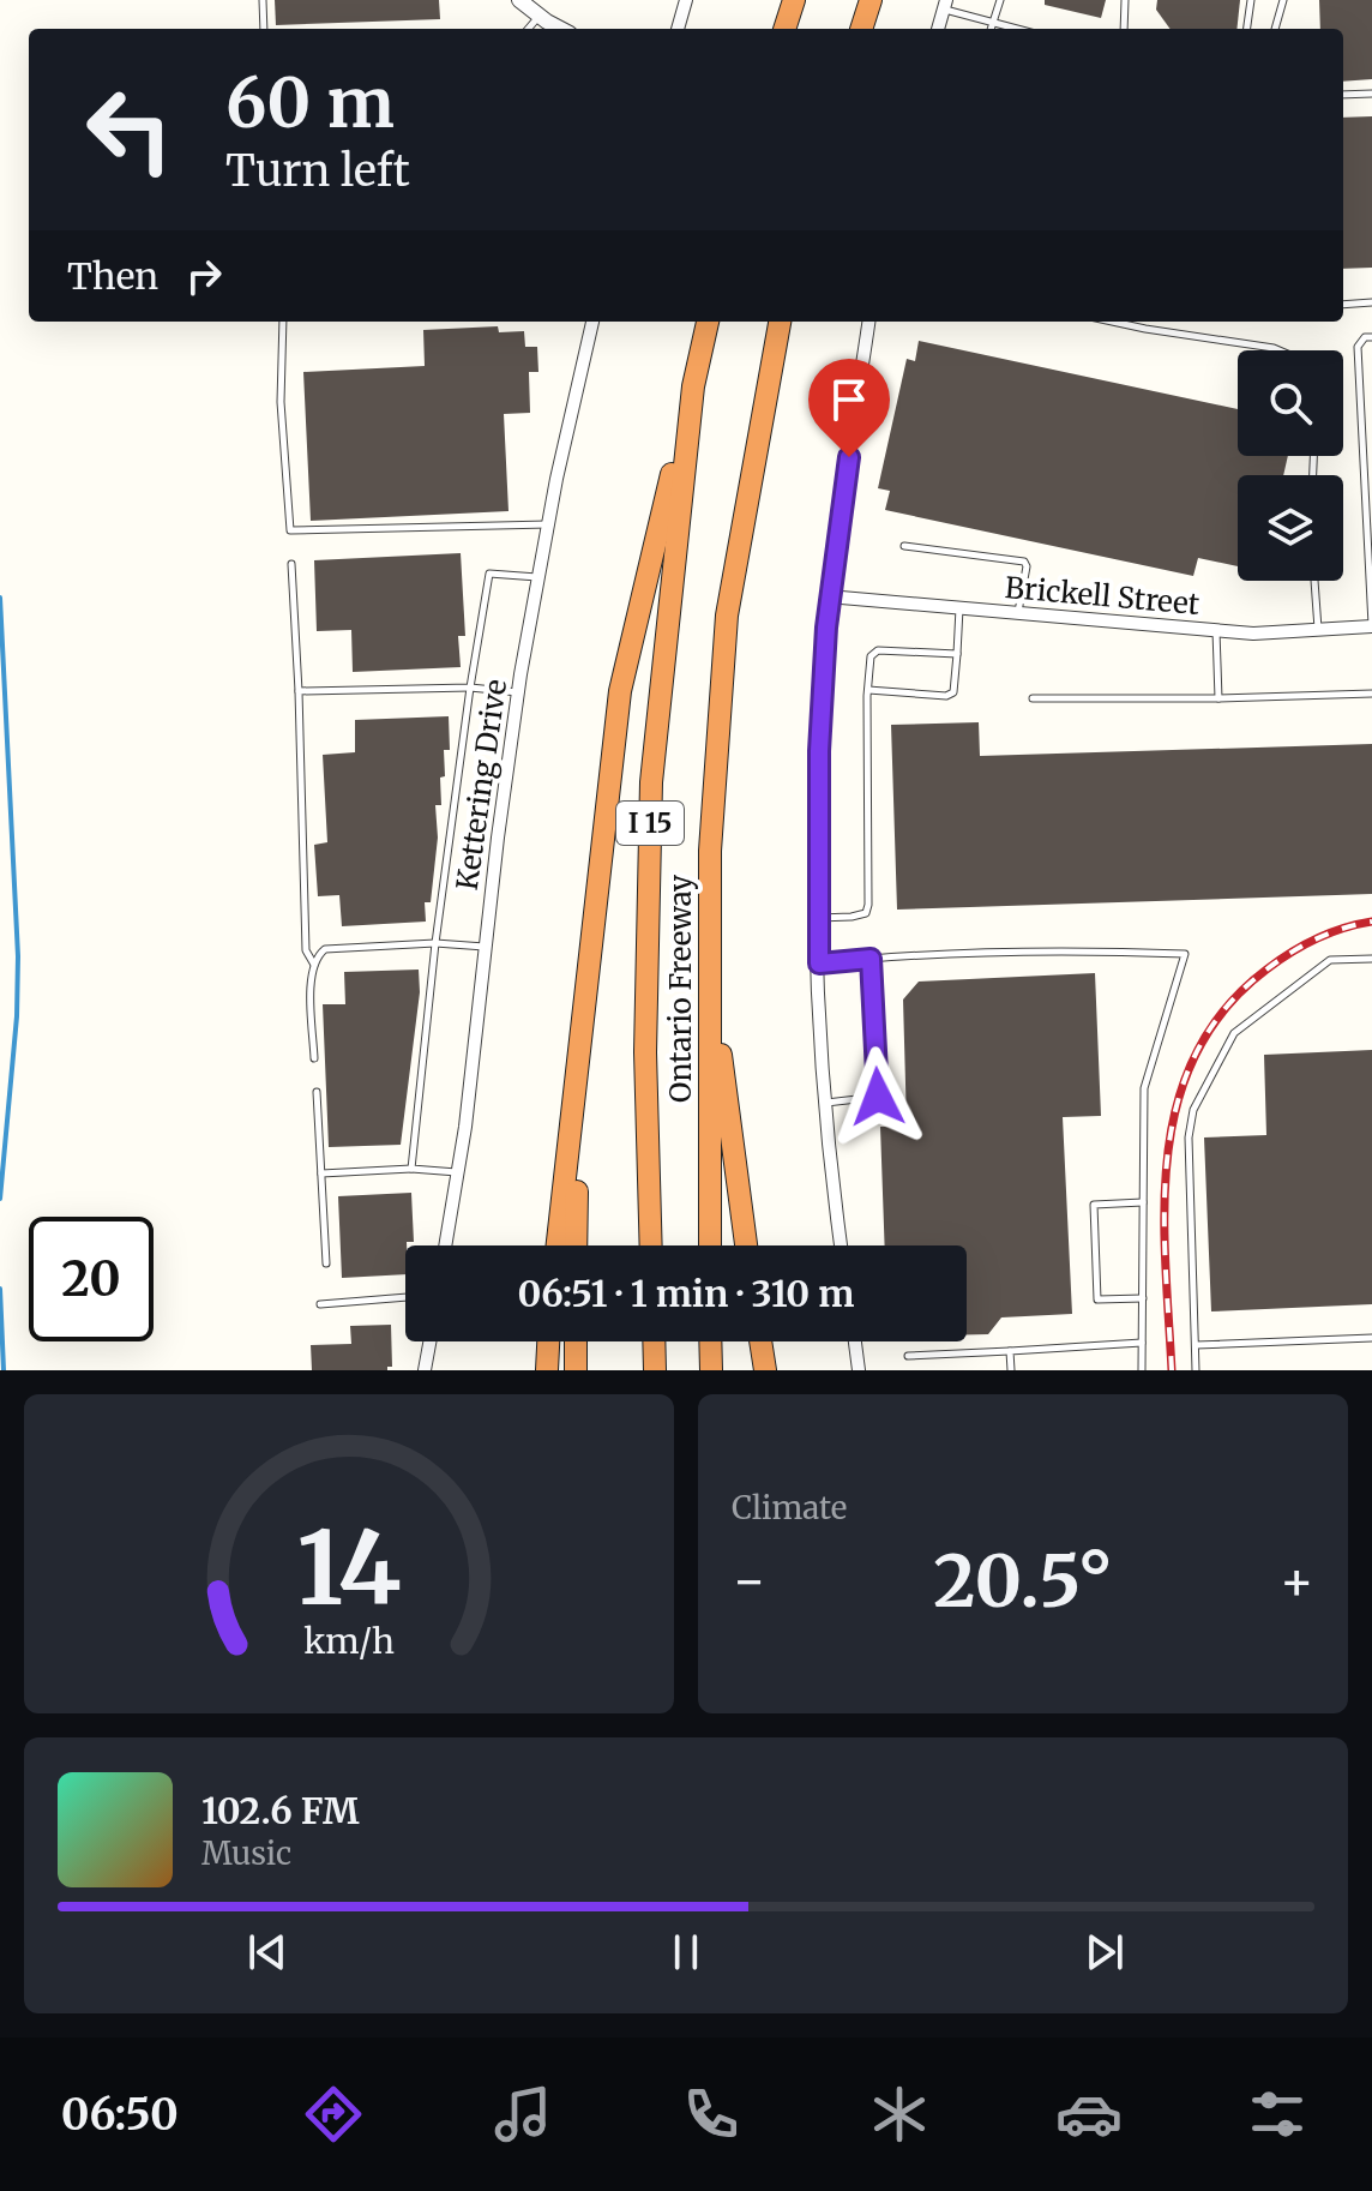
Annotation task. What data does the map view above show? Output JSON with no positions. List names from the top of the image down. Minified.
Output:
{"streets":{"highway":["I 15","Ontario Freeway"],"street":["Brickell Street","Kettering Drive"]},"page":{"turn":["60 m","Turn left"],"then":"Then","limit":"20","trip":"06:51 · 1 min · 310 m","tile":"Climate","heat":["−","20.5°","+"],"song":["102.6 FM","Music"],"tabs":"06:50","gauge":["14","km/h"]}}
